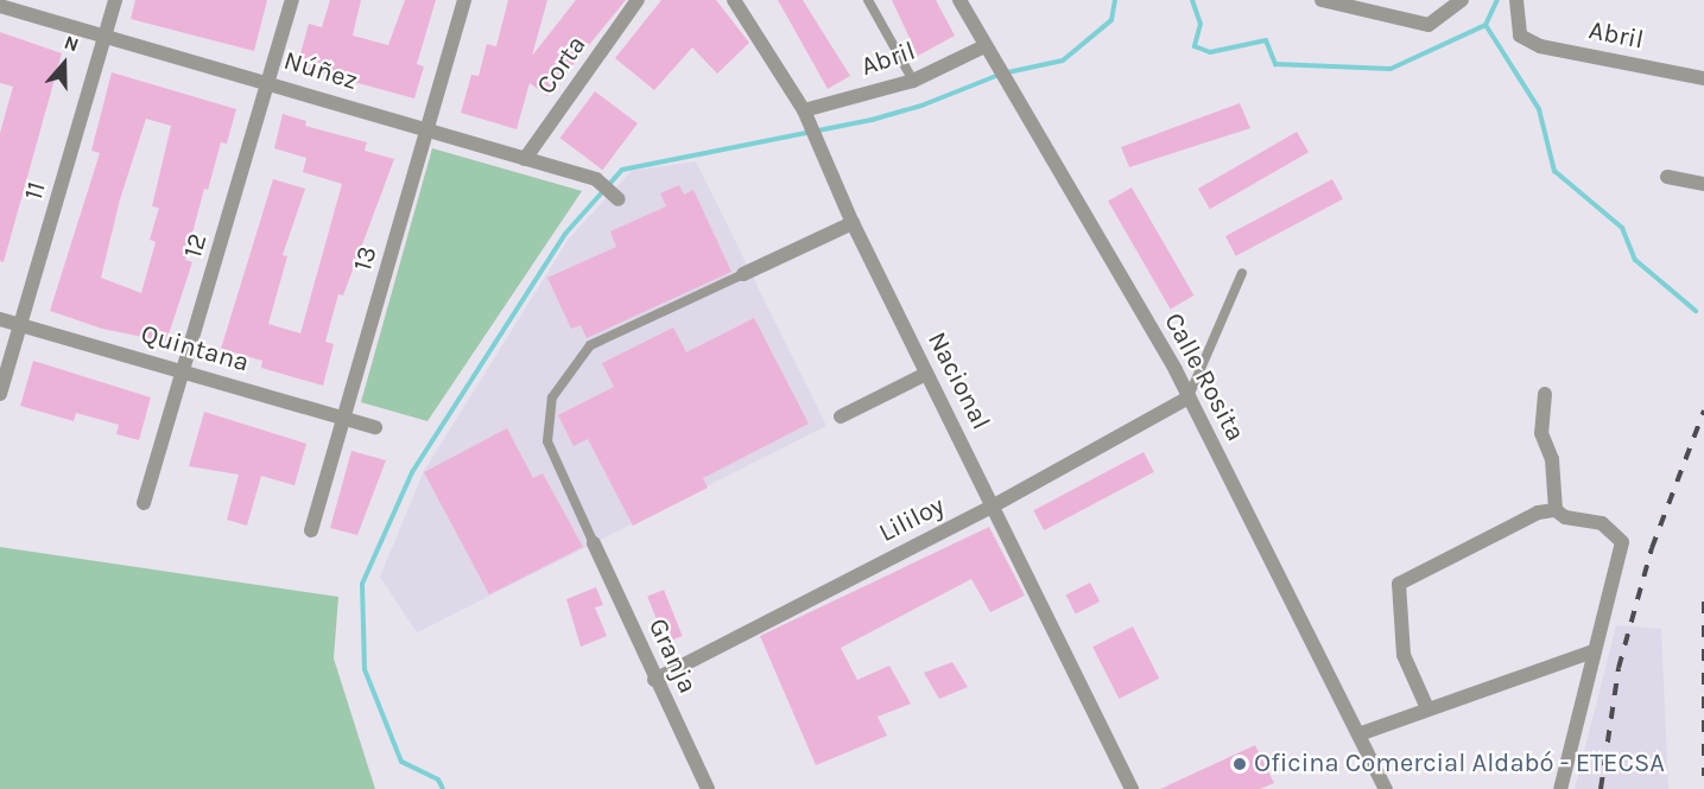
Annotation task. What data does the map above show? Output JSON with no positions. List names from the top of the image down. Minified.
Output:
{"streets":{"street":["Abril","Corta","Núñez","11","12","13","Quintana","Calle Rosita","Nacional","Lililoy","Granja"]},"crossings":[["Abril","Calle Rosita"],["Abril","Nacional"],["Corta","Núñez"],["Núñez","11"],["Núñez","12"],["Núñez","13"],["11","Quintana"],["12","Quintana"],["13","Quintana"],["Calle Rosita","Lililoy"],["Nacional","Lililoy"],["Lililoy","Granja"]],"places":["Oficina Comercial Aldabó - ETECSA"],"north":"top"}
